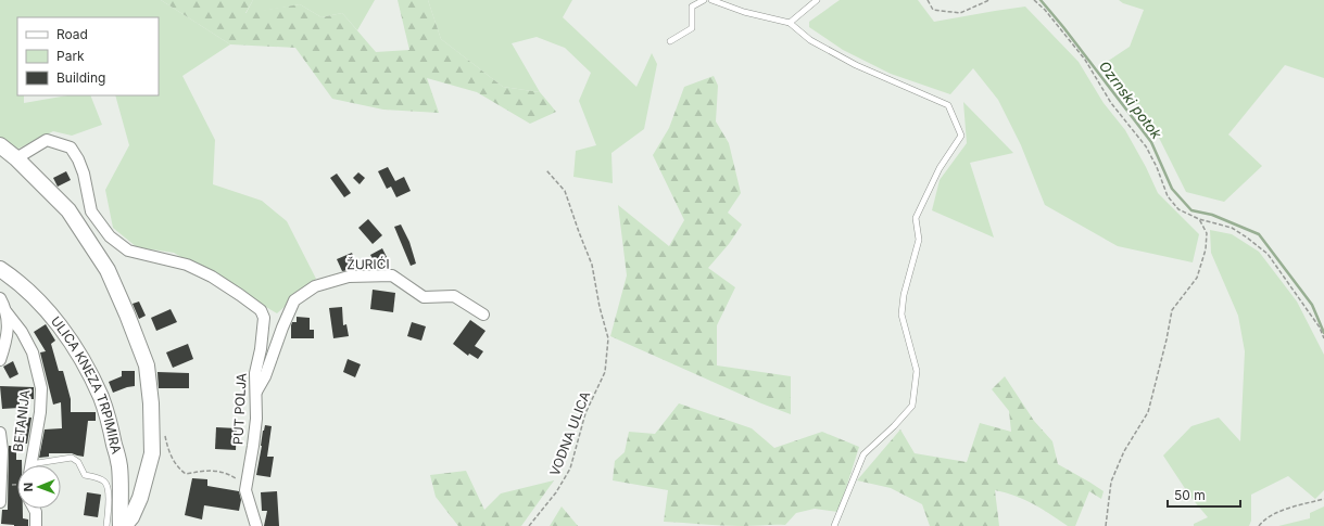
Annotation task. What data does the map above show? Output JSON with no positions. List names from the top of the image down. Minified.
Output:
{"streets":{"street":["ŽURIĆI","ULICA KNEZA TRPIMIRA","PUT POLJA","BETANIJA"],"path":["VODNA ULICA"]},"crossings":[["ŽURIĆI","PUT POLJA"]],"water":["Ozrnski potok"],"legend":["Road","Park","Building"],"scale_bar":"50 m","north":"left"}
